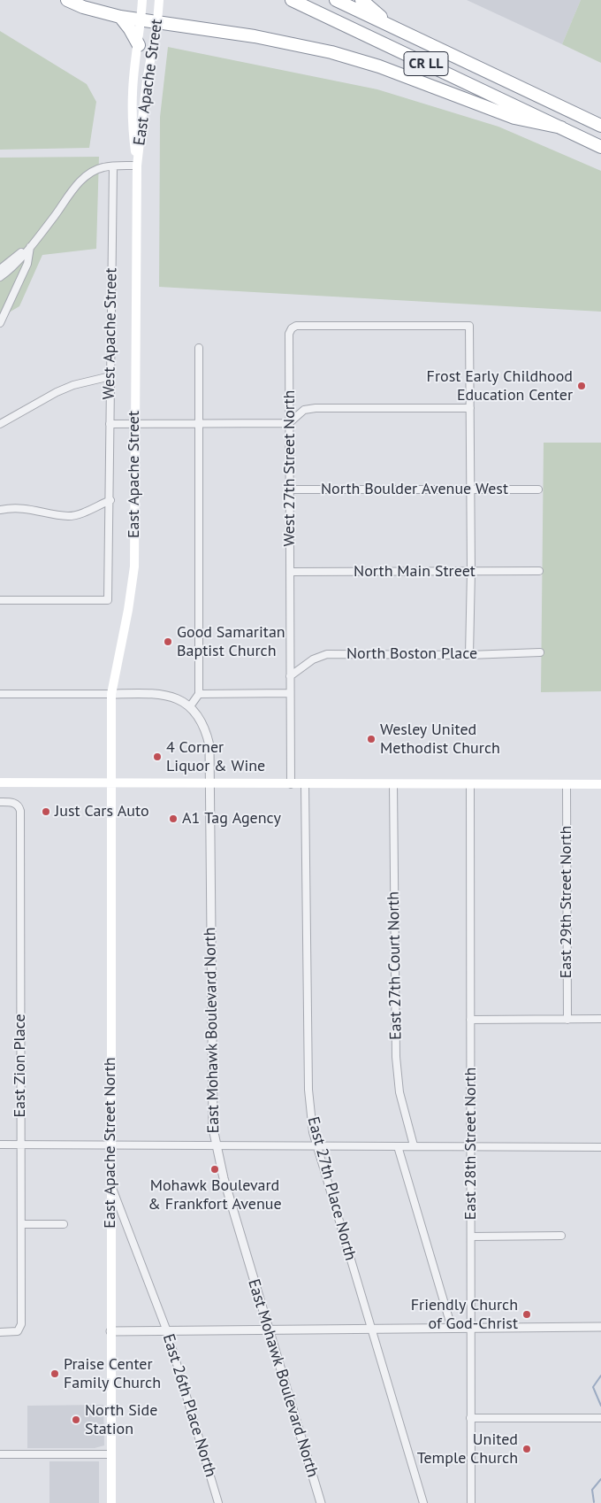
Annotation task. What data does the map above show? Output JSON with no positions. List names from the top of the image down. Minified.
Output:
{"streets":{"highway":["CR LL"],"main road":["East Apache Street","East Apache Street North"],"street":["West Apache Street","West 27th Street North","North Boulder Avenue West","North Main Street","North Boston Place","East 29th Street North","East 27th Court North","East Mohawk Boulevard North","East Zion Place","East 28th Street North","East 27th Place North","East 26th Place North"]},"crossings":[["East Apache Street","West Apache Street"],["East Apache Street","East Apache Street North"],["West 27th Street North","North Boulder Avenue West"],["West 27th Street North","North Main Street"],["West 27th Street North","North Boston Place"],["East Apache Street North","East 26th Place North"]],"places":["Frost Early Childhood Education Center","Good Samaritan Baptist Church","Wesley United Methodist Church","4 Corner Liquor & Wine","Just Cars Auto","A1 Tag Agency","Mohawk Boulevard & Frankfort Avenue","Friendly Church of God-Christ","Praise Center Family Church","North Side Station","United Temple Church"]}
